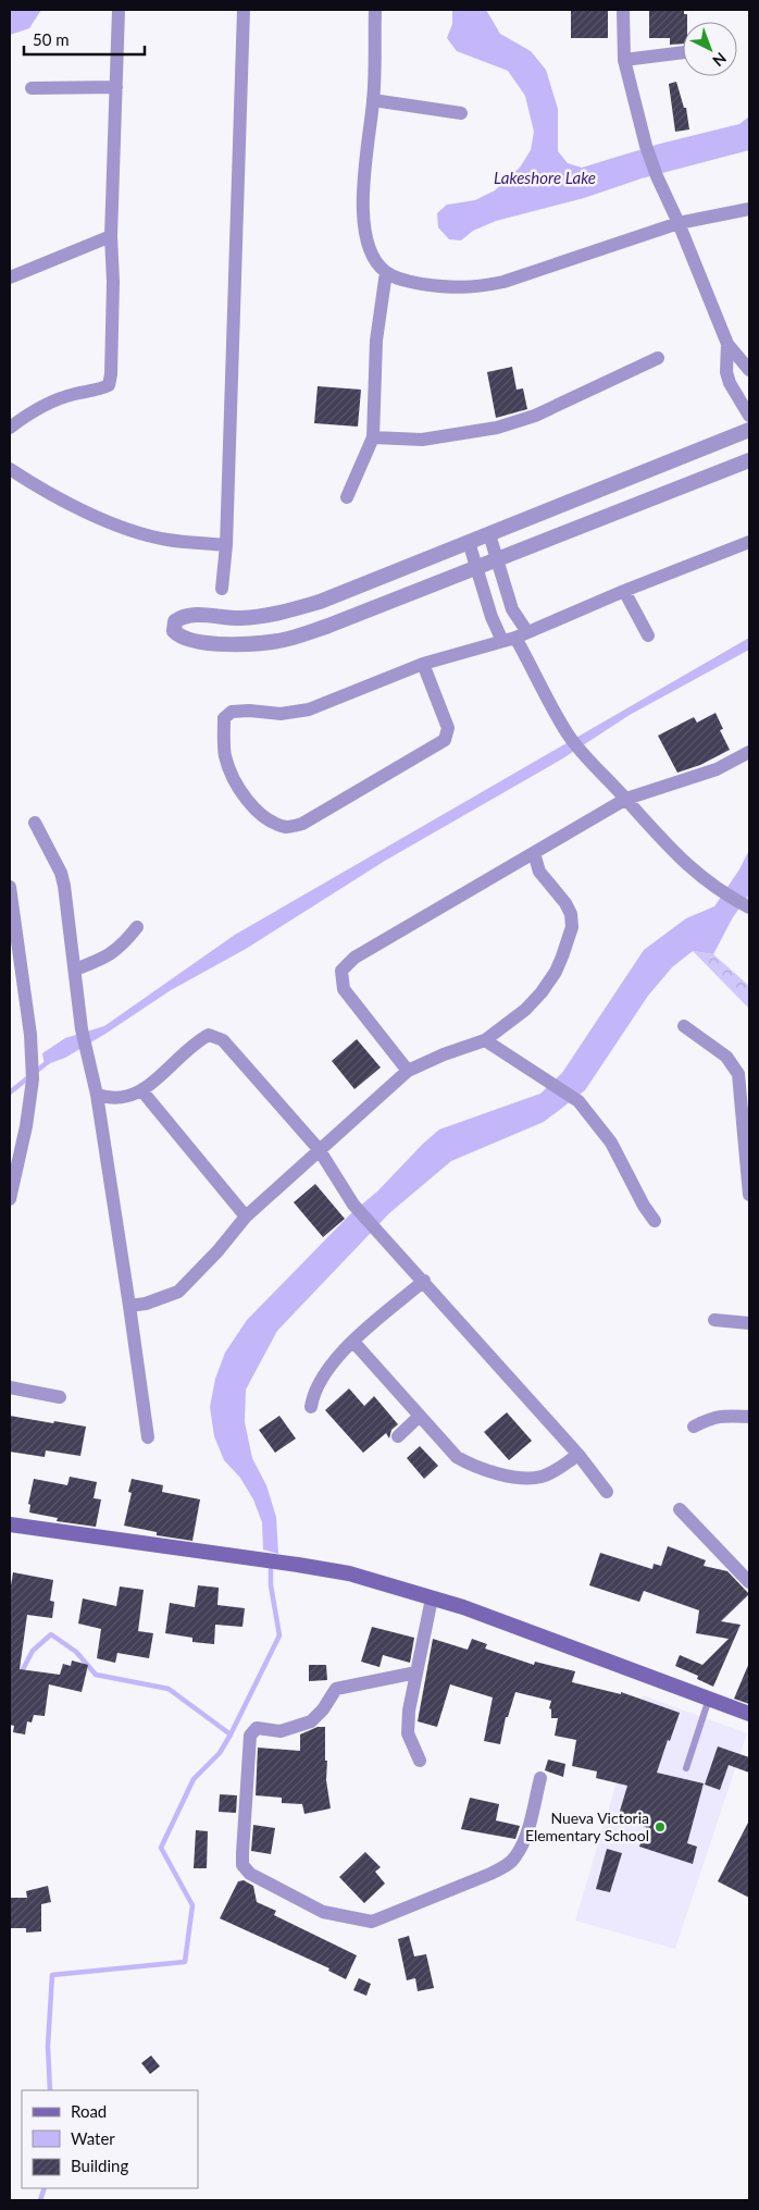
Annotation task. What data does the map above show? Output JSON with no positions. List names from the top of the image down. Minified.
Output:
{"water":["Lakeshore Lake"],"places":["Nueva Victoria Elementary School"],"legend":["Road","Water","Building"],"scale_bar":"50 m","north":"bottom right"}
